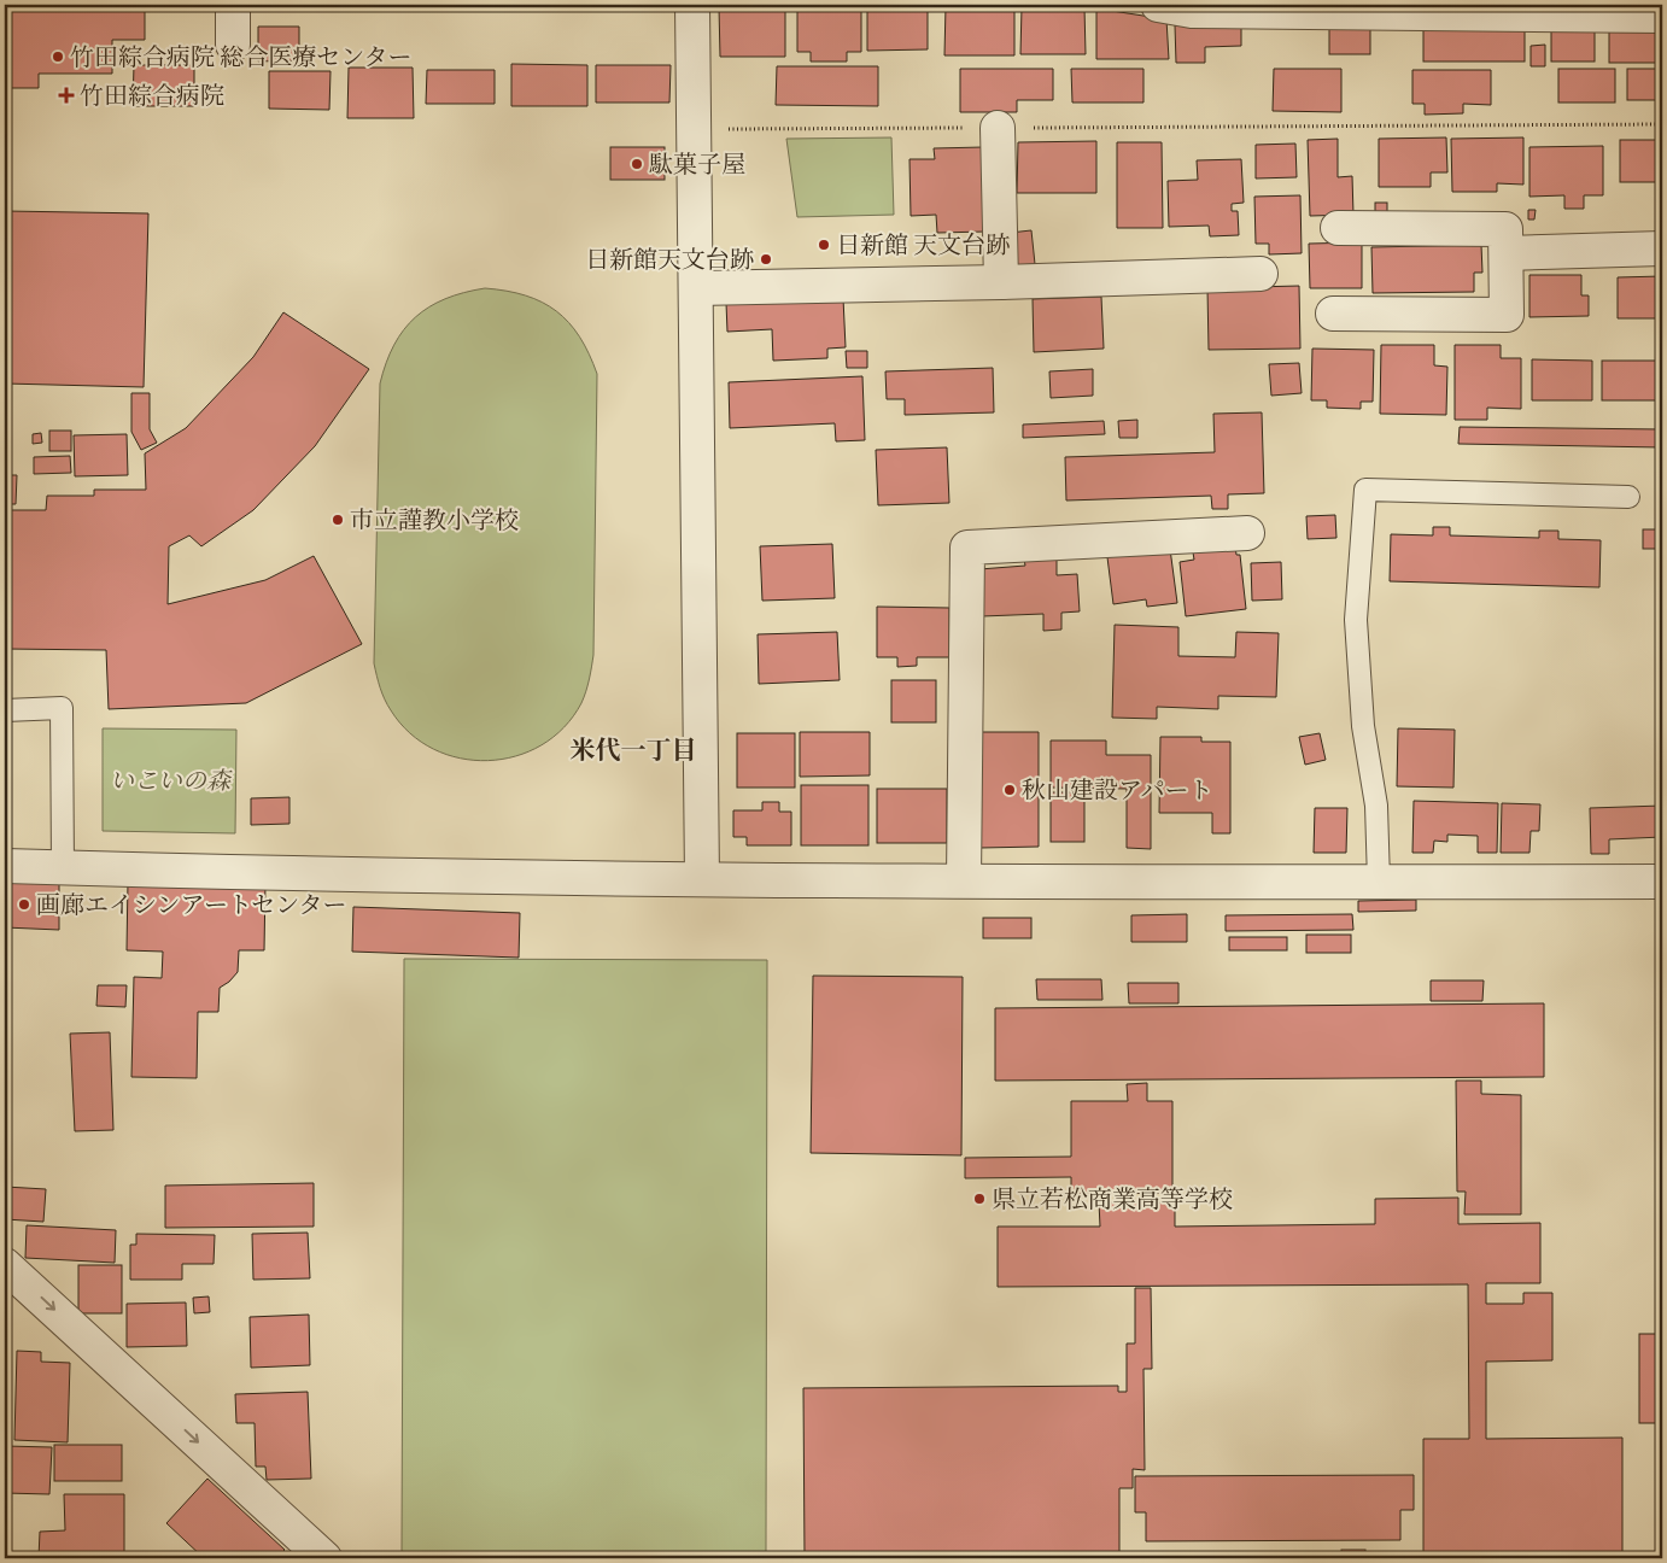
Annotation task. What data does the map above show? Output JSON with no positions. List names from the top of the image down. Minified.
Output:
{"districts":["米代一丁目"],"parks":["いこいの森"],"places":{"other":["竹田綜合病院 総合医療センター","駄菓子屋","日新館 天文台跡","日新館天文台跡","市立謹教小学校","秋山建設アパート","画廊エイシンアートセンター","県立若松商業高等学校"],"health":["竹田綜合病院"]}}
